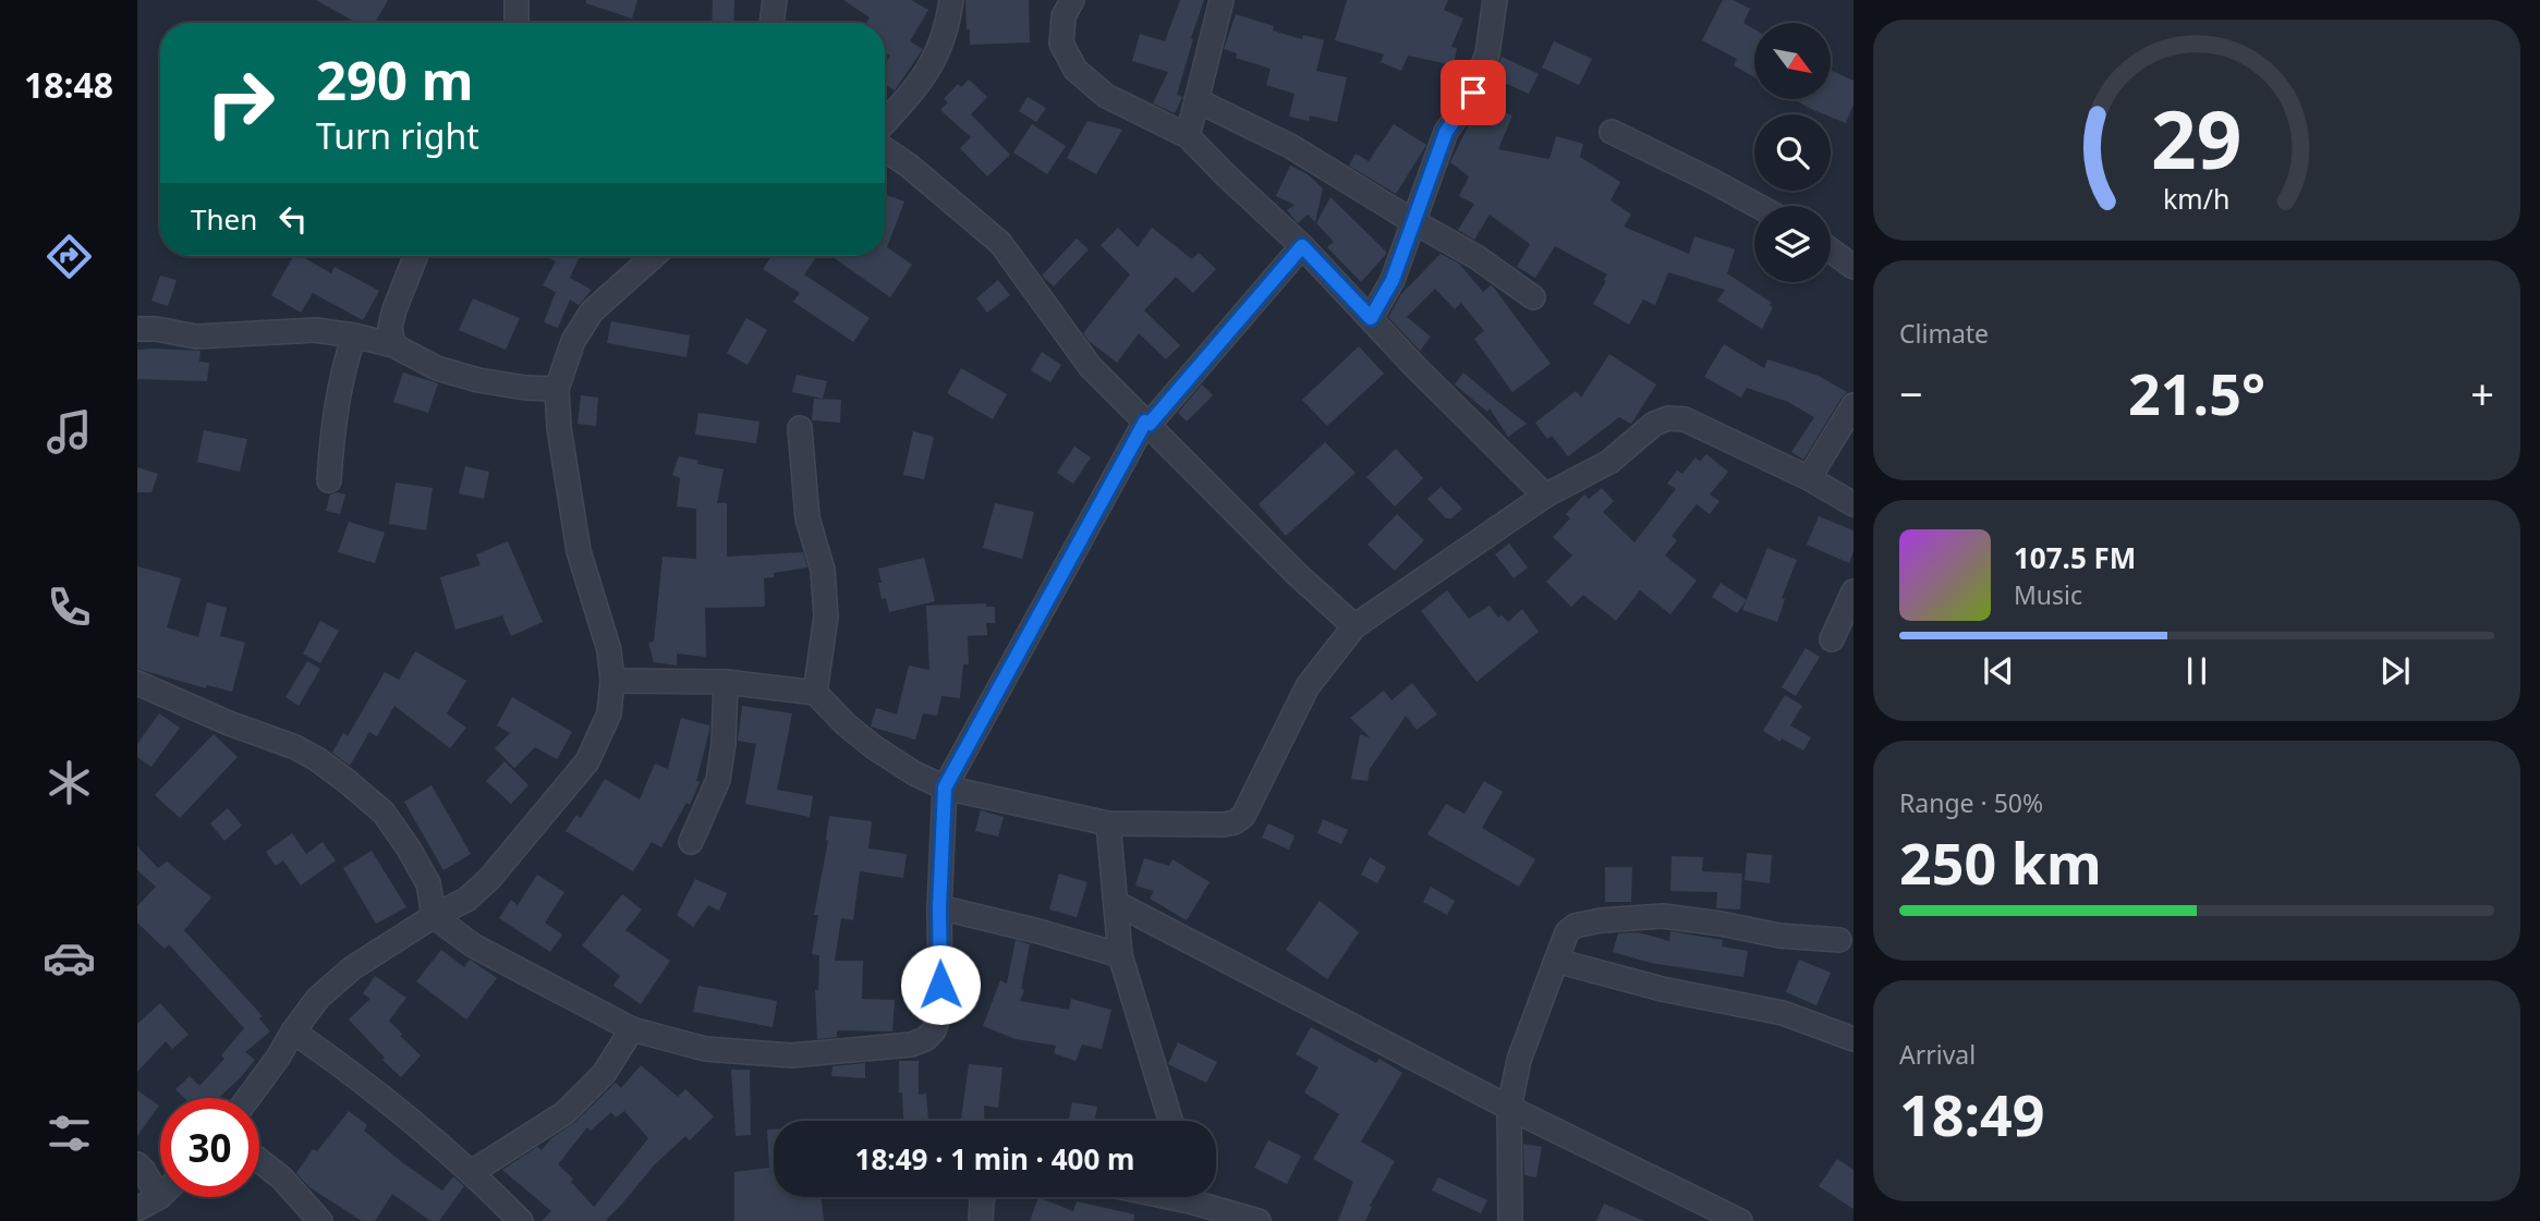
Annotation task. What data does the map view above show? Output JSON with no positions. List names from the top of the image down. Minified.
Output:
{"north":"bottom right","page":{"tabs":"18:48","turn":["290 m","Turn right"],"then":"Then","tile":["Climate",["Range · 50%","250 km"],["Arrival","18:49"]],"heat":["−","21.5°","+"],"song":["107.5 FM","Music"],"limit":"30","trip":"18:49 · 1 min · 400 m","gauge":["29","km/h"]}}
